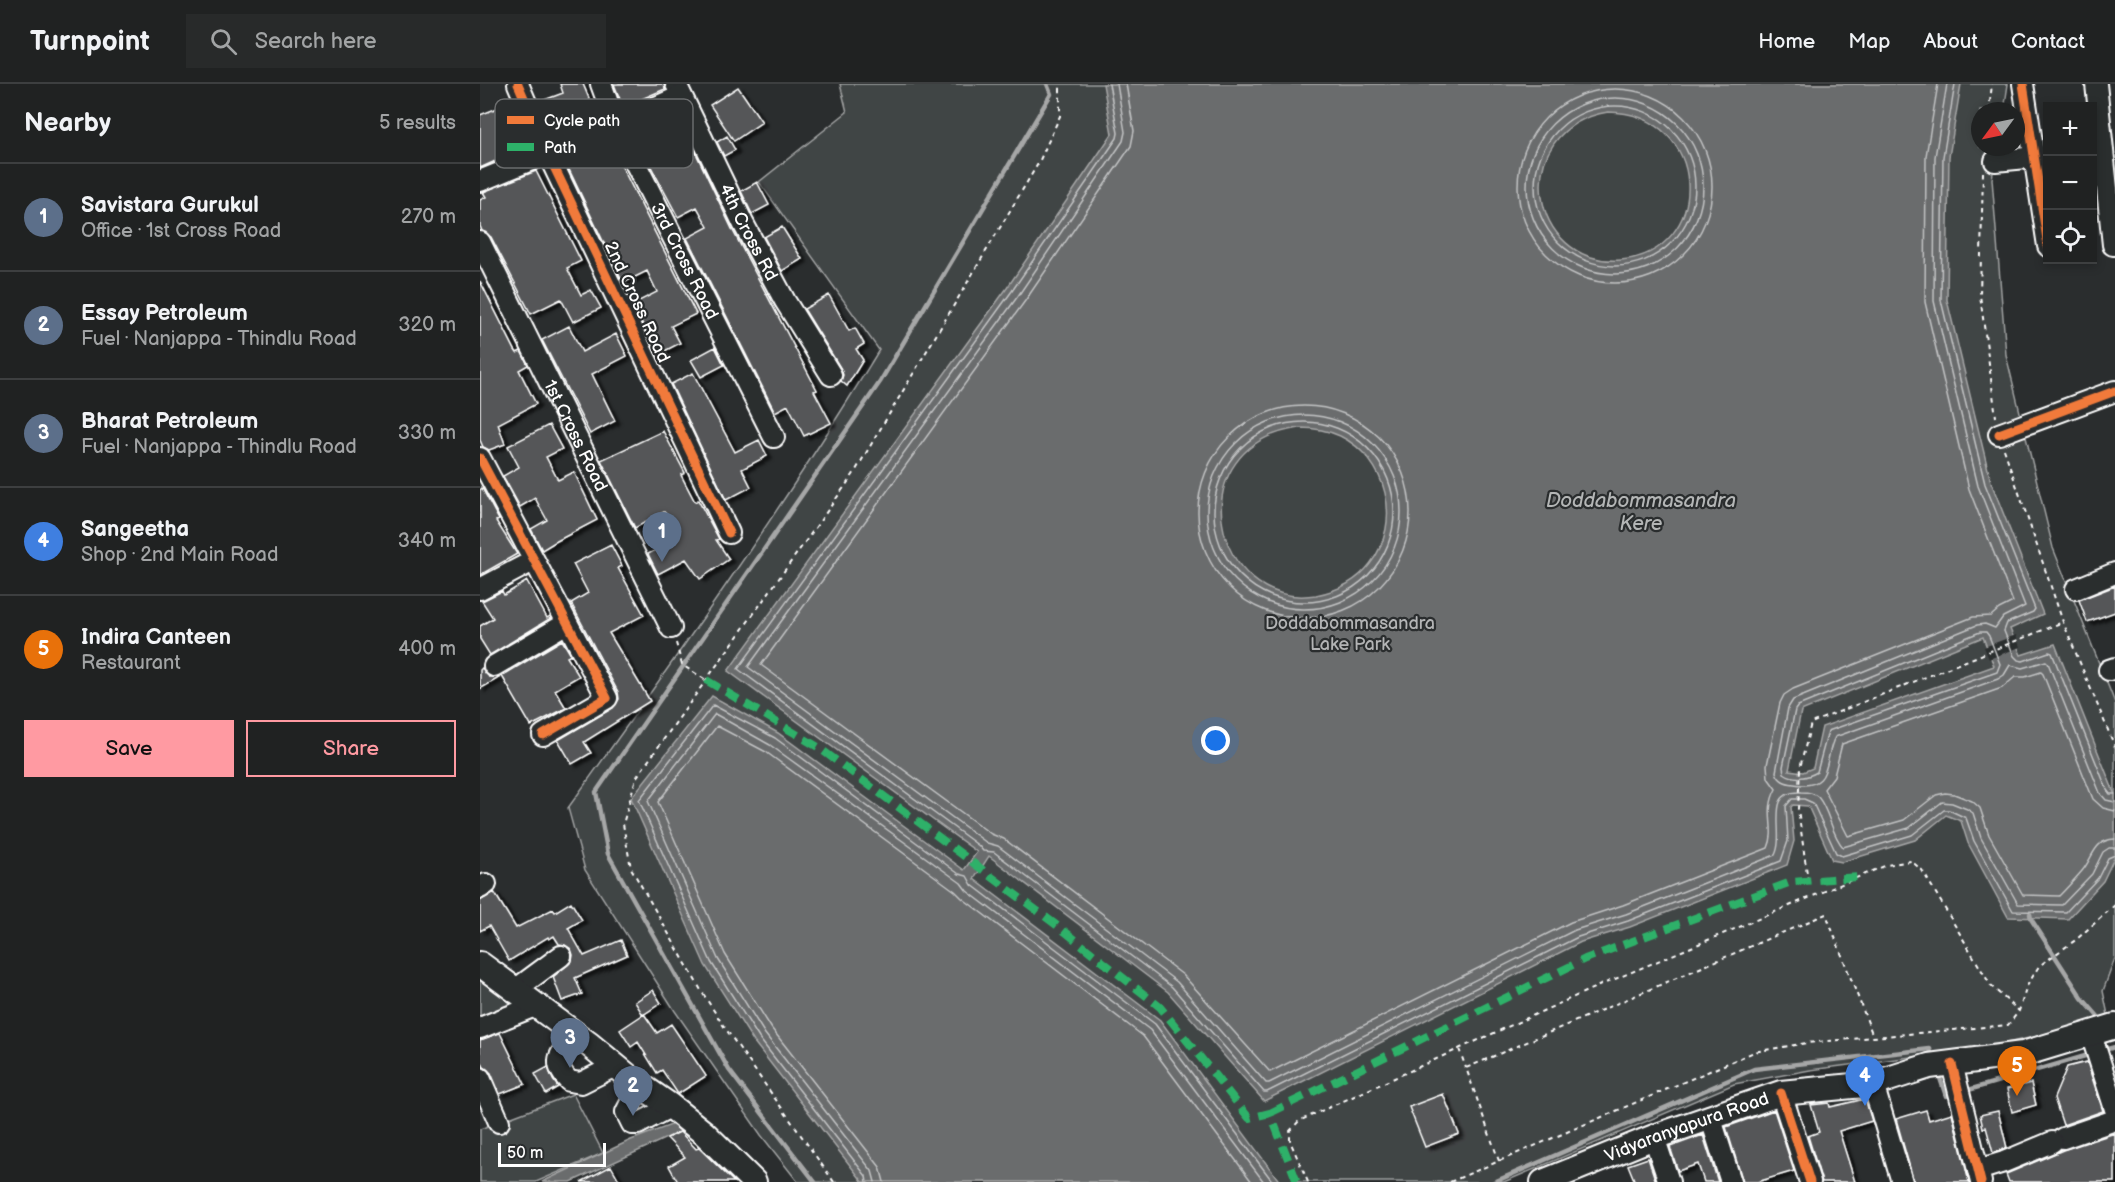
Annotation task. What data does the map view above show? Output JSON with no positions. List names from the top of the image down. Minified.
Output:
{"streets":{"main road":["Vidyaranyapura Road"],"street":["4th Cross Rd","3rd Cross Road","2nd Cross Road","1st Cross Road"]},"water":["Doddabommasandra Kere"],"parks":["Doddabommasandra Lake Park"],"legend":["Cycle path","Path"],"scale_bar":"50 m","north":"bottom left","page":{"header":"Turnpoint","search":"Search here","nav":["Home","Map","About","Contact"],"heading":["Nearby","5 results"],"map_buttons":["+","−"],"list":[{"mark":"1","name":"Savistara Gurukul","note":"Office · 1st Cross Road","value":"270 m"},{"mark":"2","name":"Essay Petroleum","note":"Fuel · Nanjappa - Thindlu Road","value":"320 m"},{"mark":"3","name":"Bharat Petroleum","note":"Fuel · Nanjappa - Thindlu Road","value":"330 m"},{"mark":"4","name":"Sangeetha","note":"Shop · 2nd Main Road","value":"340 m"},{"mark":"5","name":"Indira Canteen","note":"Restaurant","value":"400 m"}],"pins":["1","3","5","4","2"],"buttons":["Save","Share"],"scale":"50 m"}}
